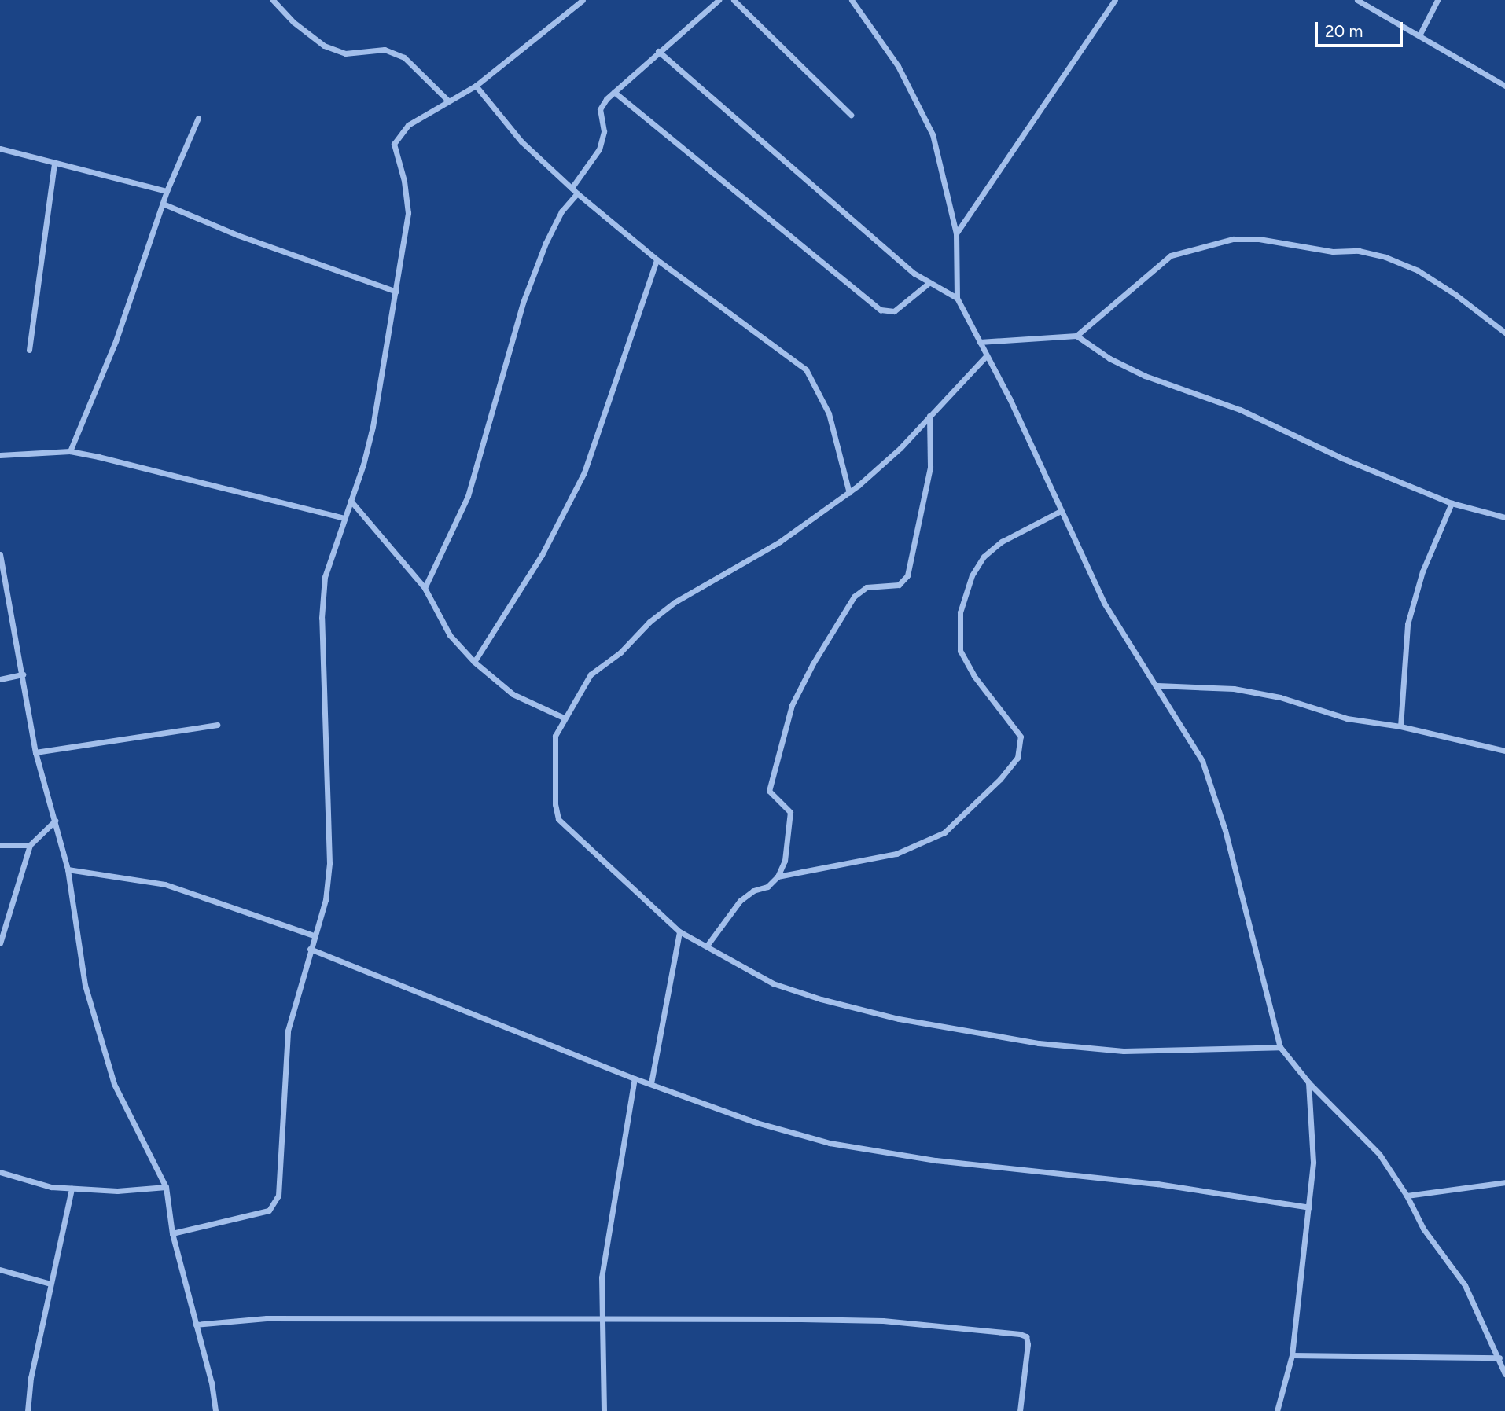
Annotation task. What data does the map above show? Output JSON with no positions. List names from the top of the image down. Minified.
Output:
{"scale_bar":"20 m"}
